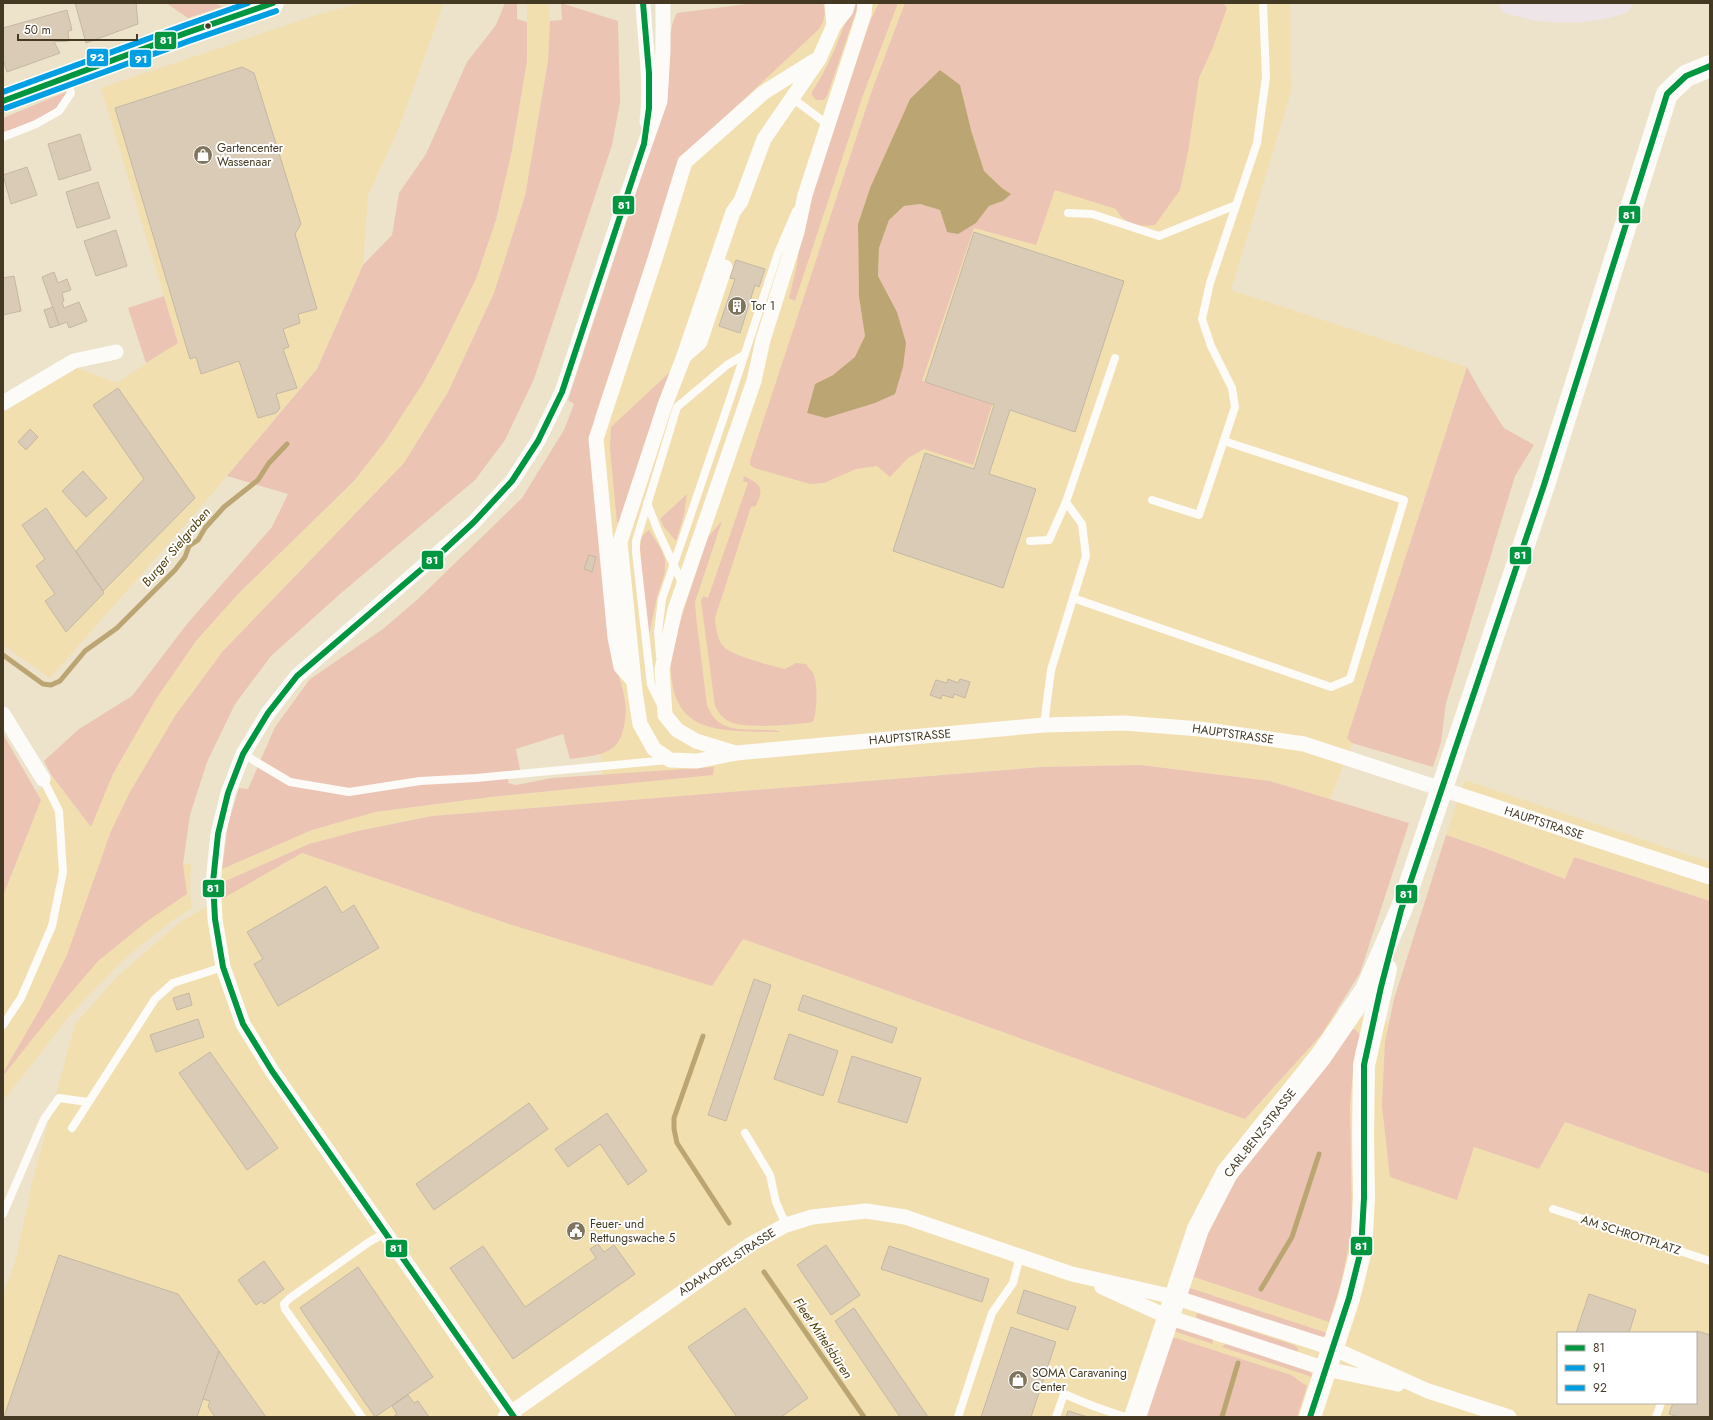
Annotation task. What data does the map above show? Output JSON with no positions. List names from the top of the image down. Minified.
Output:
{"streets":{"street":["HAUPTSTRASSE","CARL-BENZ-STRASSE","ADAM-OPEL-STRASSE"],"lane":["AM SCHROTTPLATZ"]},"crossings":[["CARL-BENZ-STRASSE","ADAM-OPEL-STRASSE"]],"water":["Burger Sielgraben","Fleet Mittelsbüren"],"places":{"shop":["Gartencenter Wassenaar","SOMA Caravaning Center"],"building":["Tor 1"],"public building":["Feuer- und Rettungswache 5"]},"lines":["transit line 81","transit line 92","transit line 91"],"legend":["81","91","92"],"scale_bar":"50 m"}
